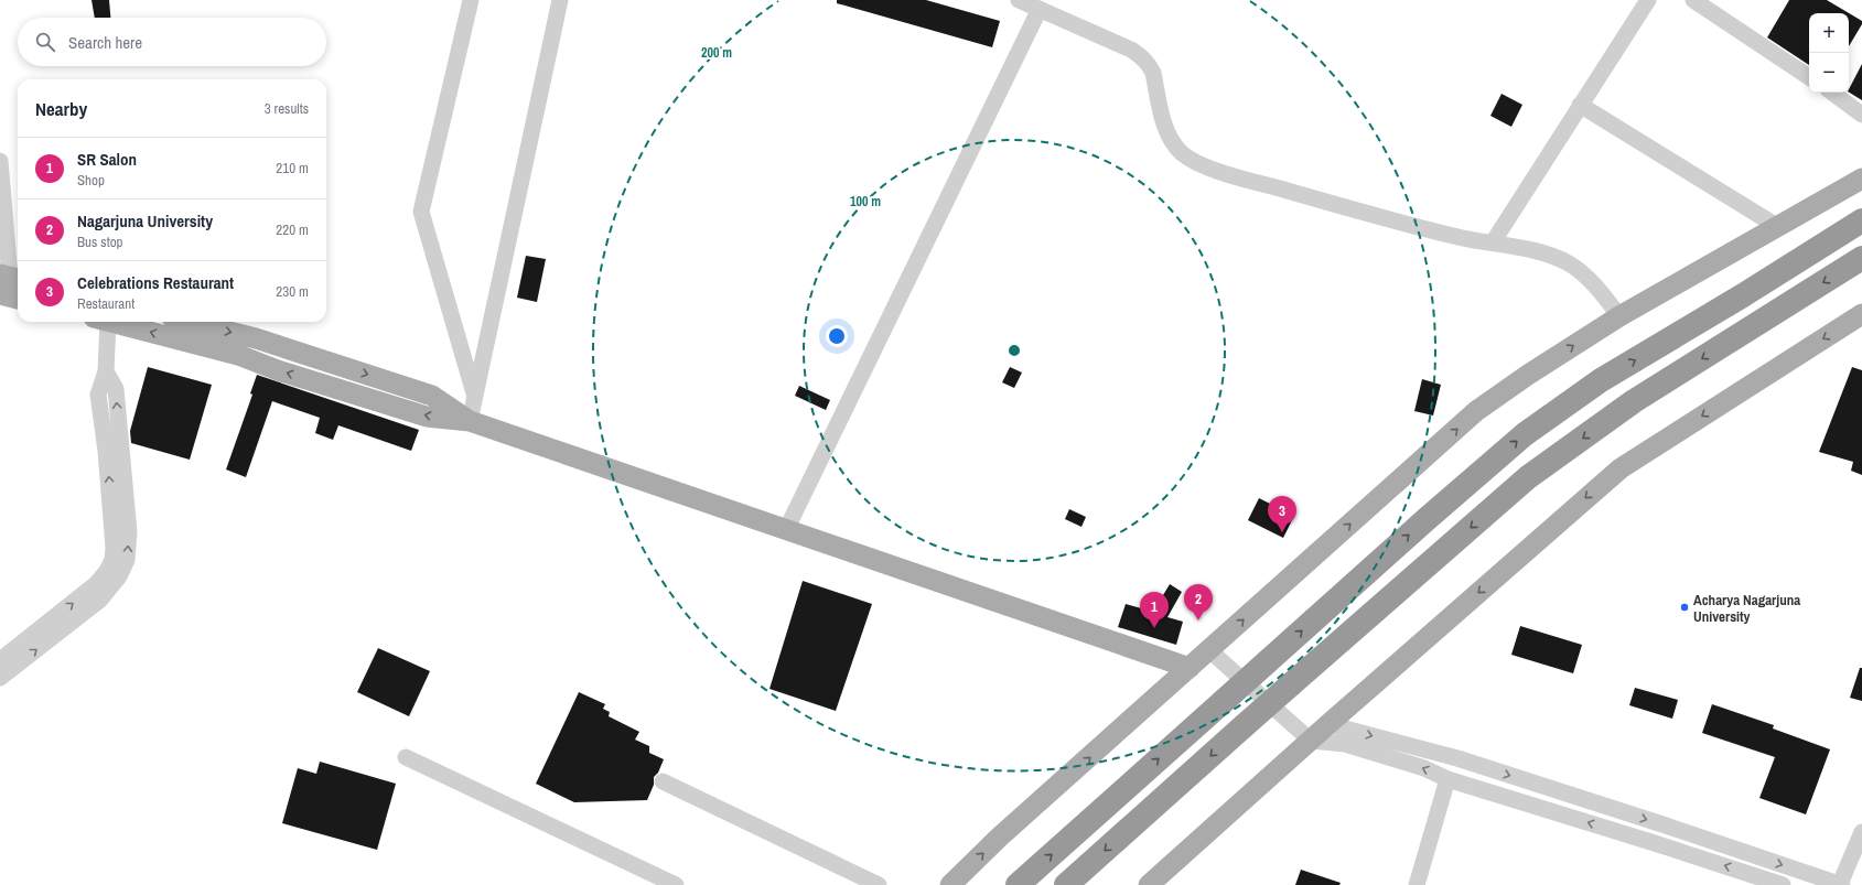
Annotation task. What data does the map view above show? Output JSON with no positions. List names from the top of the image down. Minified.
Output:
{"places":["Acharya Nagarjuna University"],"page":{"map_buttons":["+","−"],"search":"Search here","heading":["Nearby","3 results"],"list":[{"mark":"1","name":"SR Salon","note":"Shop","value":"210 m"},{"mark":"2","name":"Nagarjuna University","note":"Bus stop","value":"220 m"},{"mark":"3","name":"Celebrations Restaurant","note":"Restaurant","value":"230 m"}],"pins":["3","2","1"]},"rings":["200 m","100 m"]}
